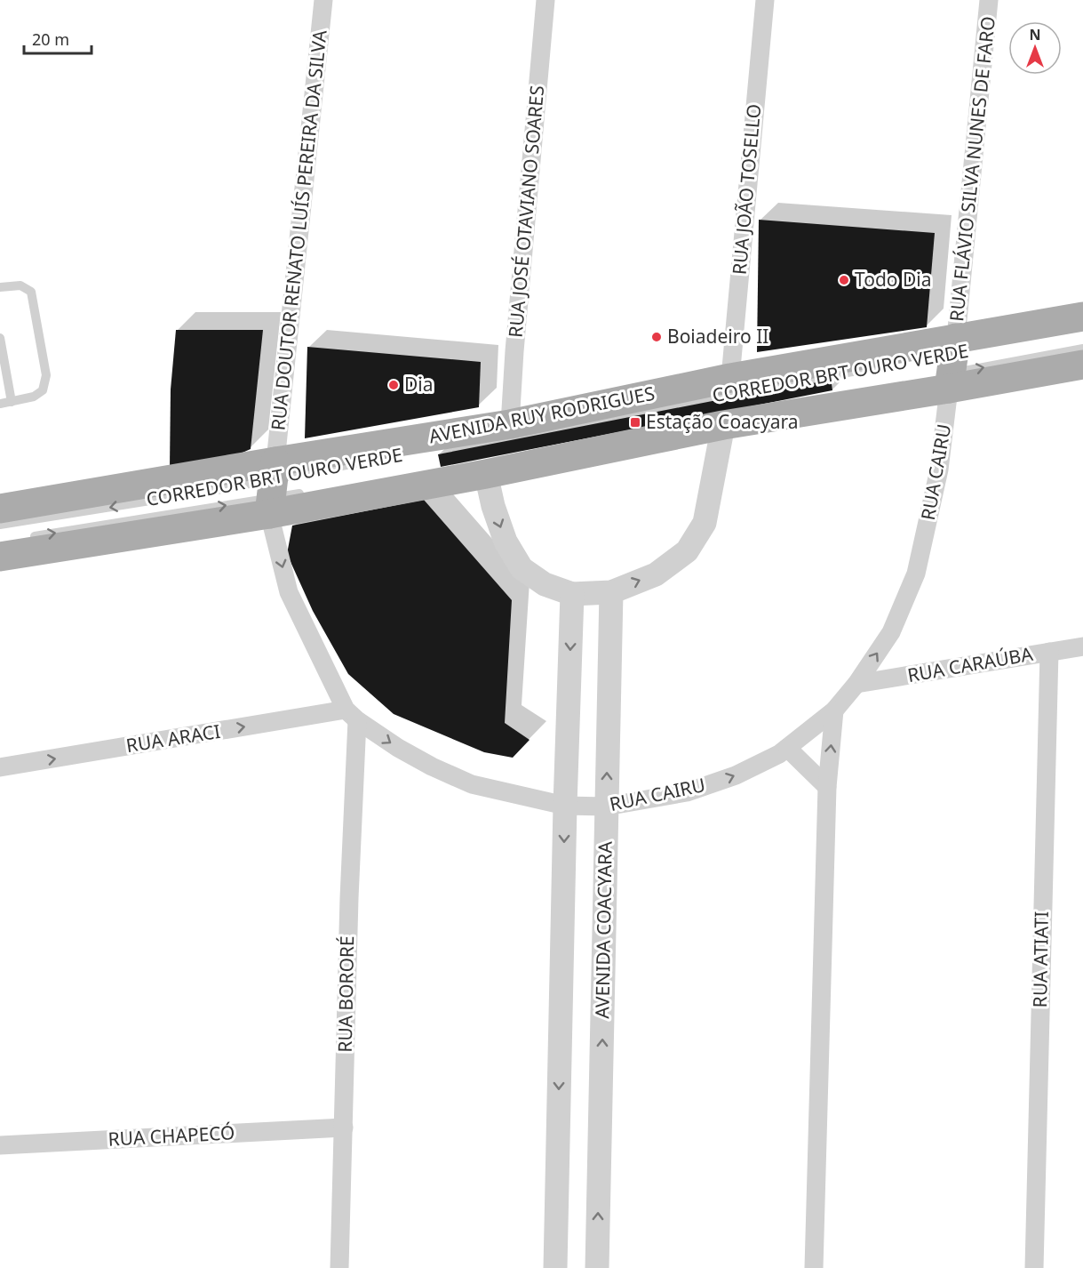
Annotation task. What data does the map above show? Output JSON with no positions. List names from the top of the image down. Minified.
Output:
{"streets":{"main road":["AVENIDA RUY RODRIGUES"],"street":["RUA FLÁVIO SILVA NUNES DE FARO","RUA JOÃO TOSELLO","RUA JOSÉ OTAVIANO SOARES","RUA DOUTOR RENATO LUÍS PEREIRA DA SILVA","RUA CAIRU","RUA CARAÚBA","RUA ARACI","AVENIDA COACYARA","RUA ATIATI","RUA BORORÉ","RUA CHAPECÓ"],"lane":["CORREDOR BRT OURO VERDE"]},"crossings":[["RUA FLÁVIO SILVA NUNES DE FARO","CORREDOR BRT OURO VERDE"],["RUA FLÁVIO SILVA NUNES DE FARO","AVENIDA RUY RODRIGUES"],["RUA FLÁVIO SILVA NUNES DE FARO","RUA CAIRU"],["RUA JOÃO TOSELLO","AVENIDA RUY RODRIGUES"],["RUA JOSÉ OTAVIANO SOARES","AVENIDA RUY RODRIGUES"],["RUA DOUTOR RENATO LUÍS PEREIRA DA SILVA","CORREDOR BRT OURO VERDE"],["RUA DOUTOR RENATO LUÍS PEREIRA DA SILVA","AVENIDA RUY RODRIGUES"],["CORREDOR BRT OURO VERDE","AVENIDA RUY RODRIGUES"],["CORREDOR BRT OURO VERDE","RUA CAIRU"],["AVENIDA RUY RODRIGUES","RUA CAIRU"],["RUA CAIRU","RUA CARAÚBA"],["RUA CAIRU","RUA ARACI"],["RUA CAIRU","AVENIDA COACYARA"],["RUA CAIRU","RUA BORORÉ"],["RUA CARAÚBA","RUA ATIATI"],["RUA ARACI","RUA BORORÉ"],["RUA BORORÉ","RUA CHAPECÓ"]],"one_way":["RUA ARACI"],"places":{"other":["Todo Dia","Boiadeiro II","Dia"],"transit":["Estação Coacyara"]},"scale_bar":"20 m","north":"top"}
